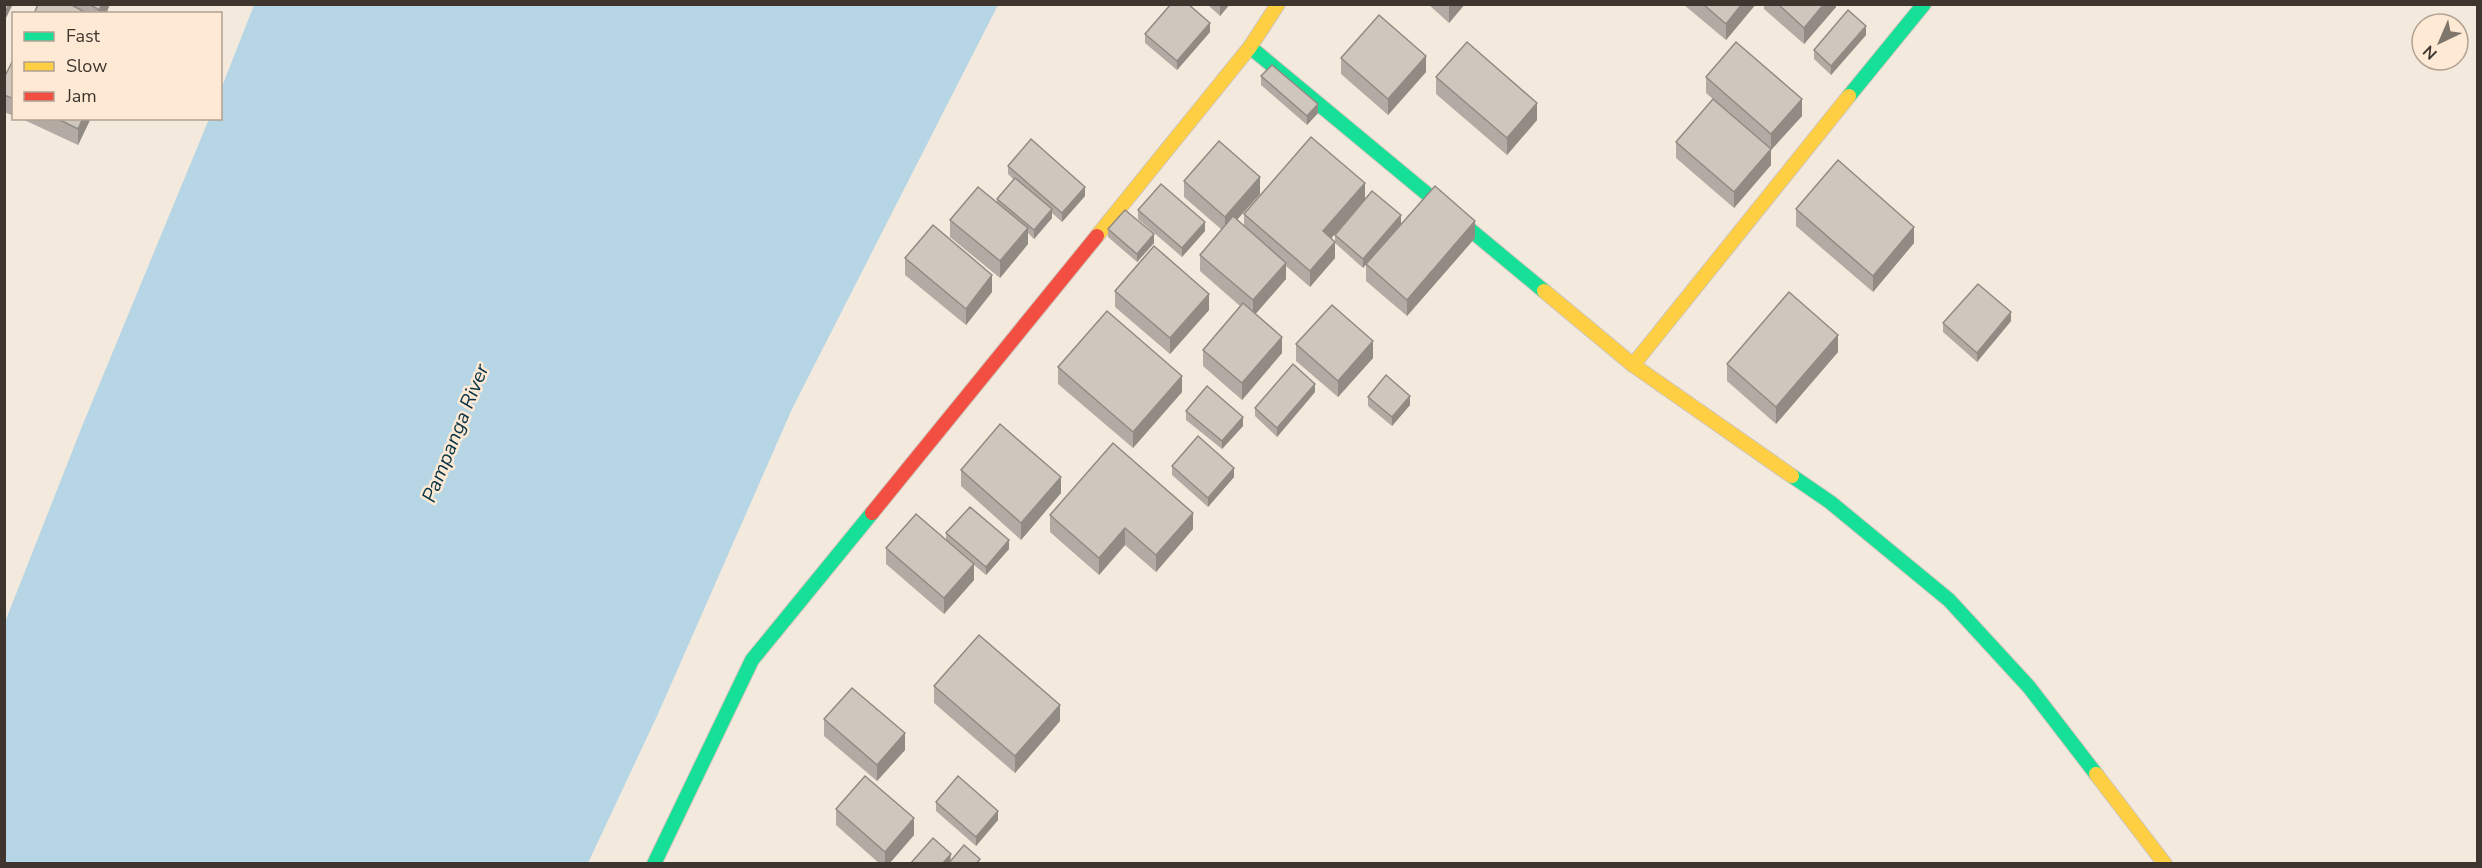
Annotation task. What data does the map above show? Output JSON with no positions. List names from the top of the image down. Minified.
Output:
{"water":["Pampanga River"],"legend":["Fast","Slow","Jam"],"north":"bottom left"}
